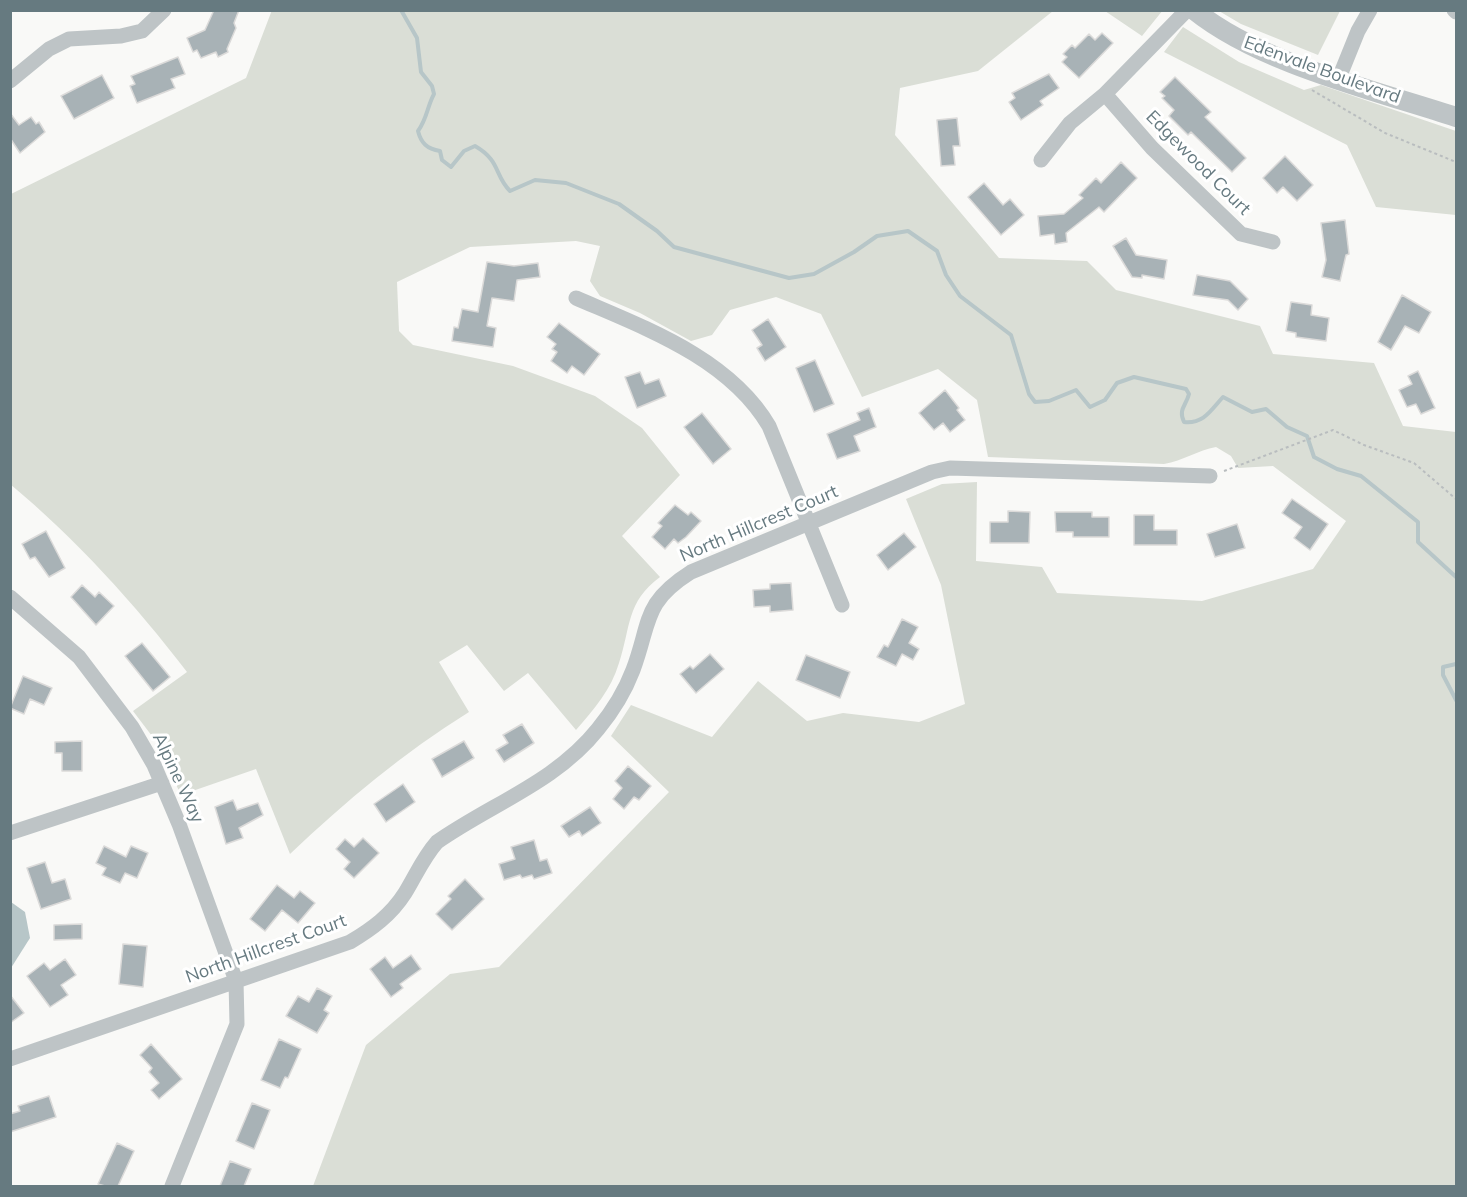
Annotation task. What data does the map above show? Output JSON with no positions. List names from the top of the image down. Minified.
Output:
{"streets":{"street":["Edenvale Boulevard","Edgewood Court","North Hillcrest Court","Alpine Way"]},"crossings":[["North Hillcrest Court","Alpine Way"]]}
